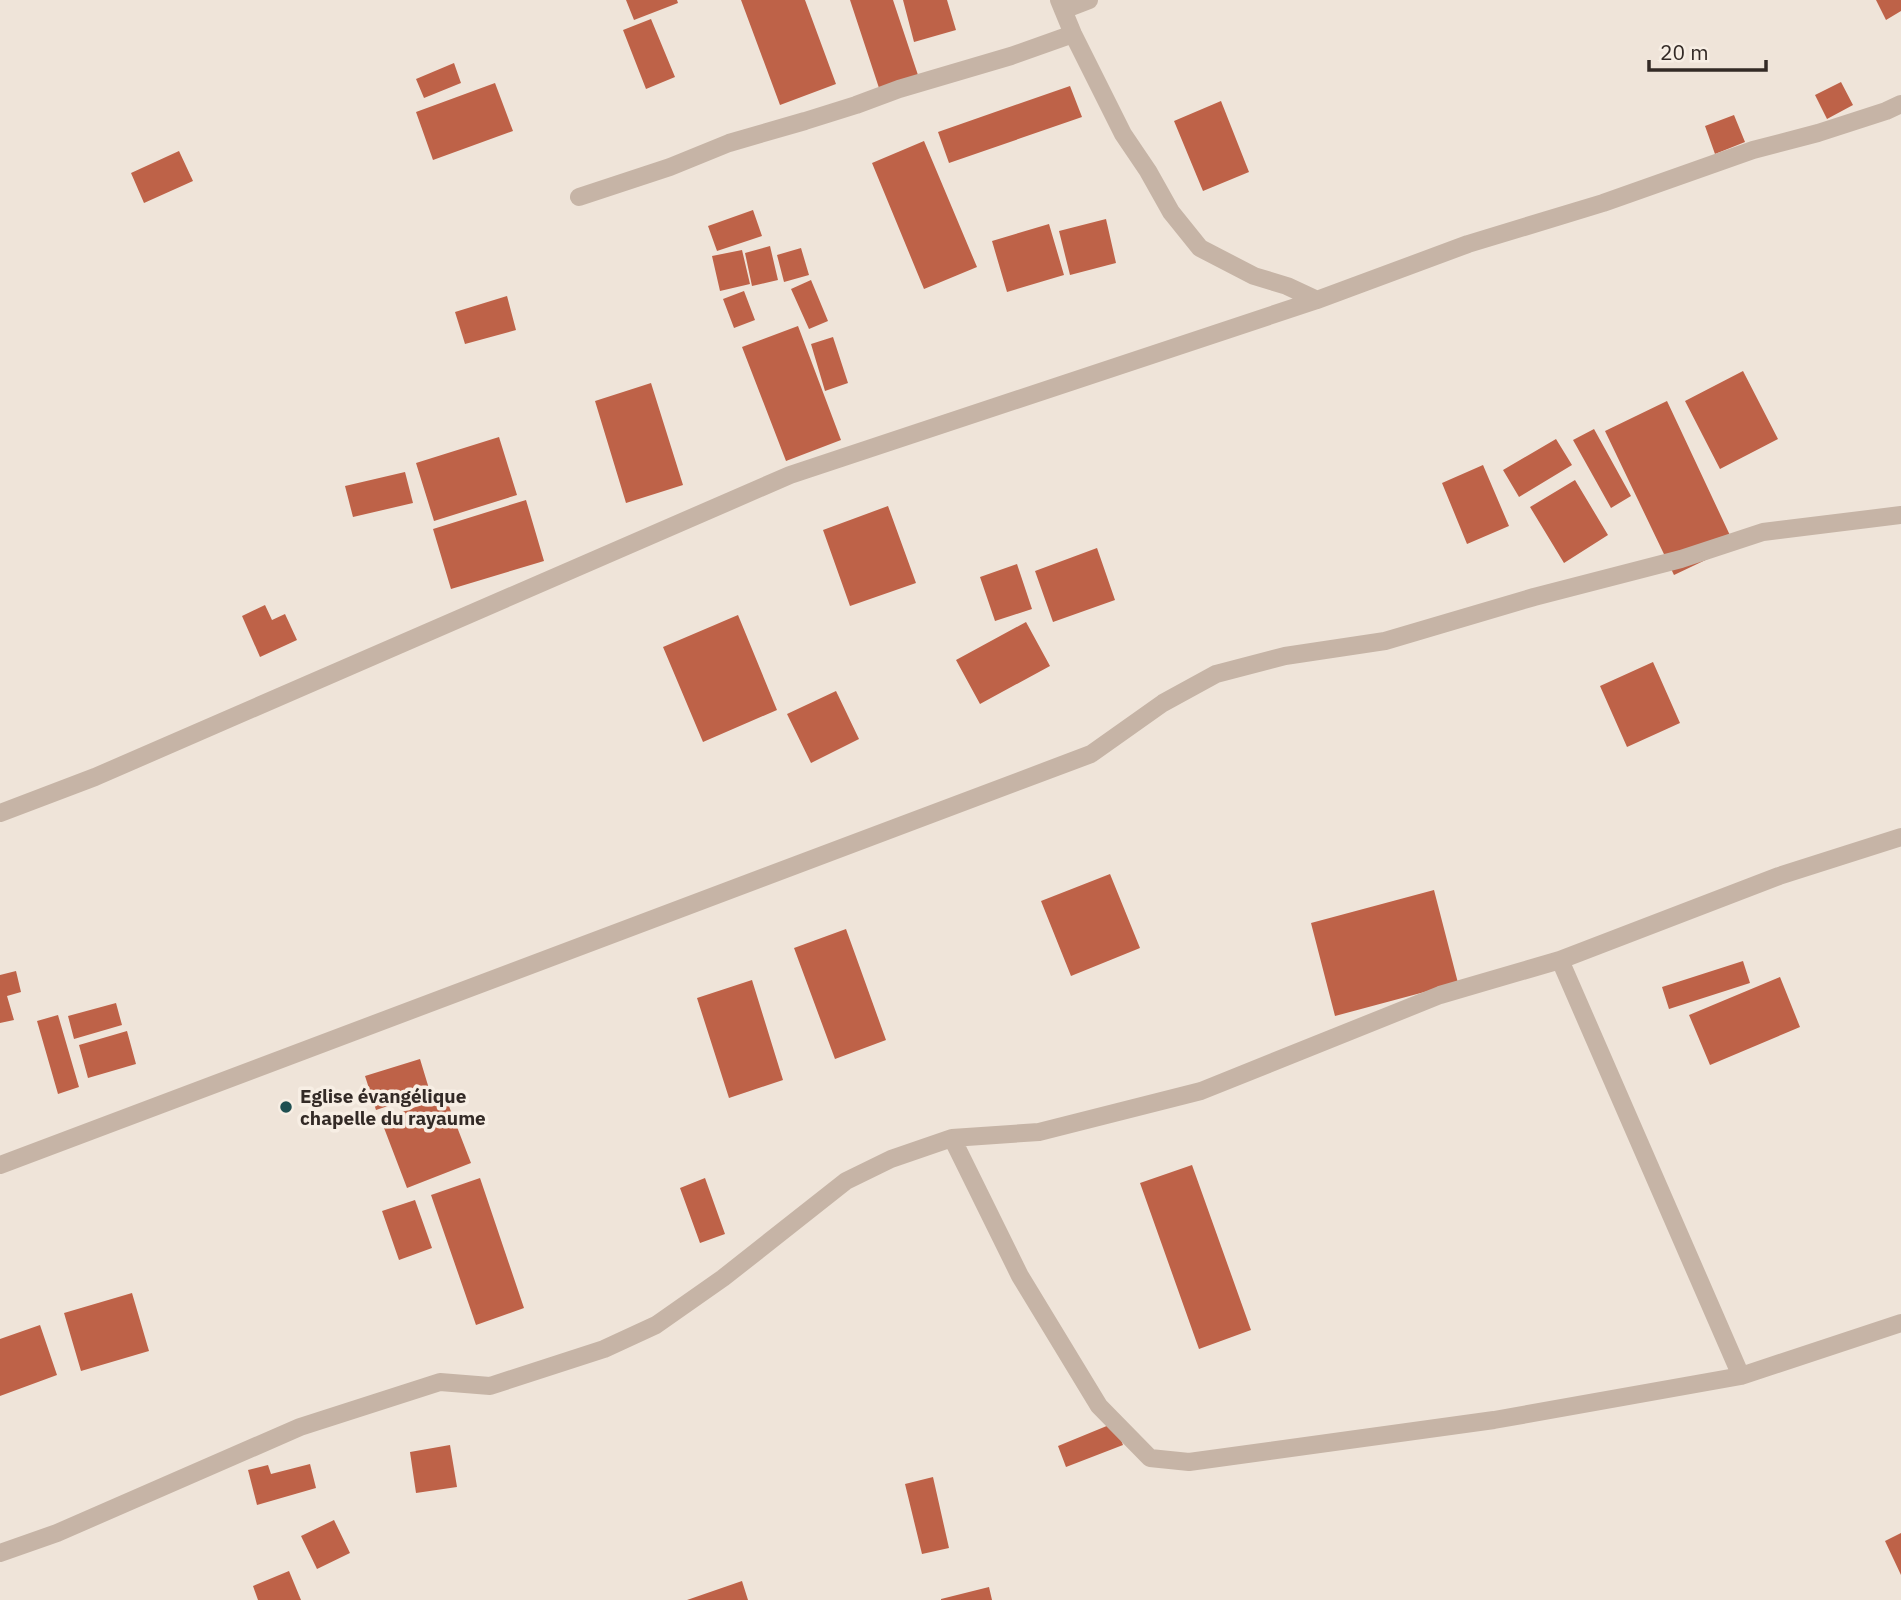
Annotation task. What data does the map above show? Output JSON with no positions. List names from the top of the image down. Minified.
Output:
{"places":["Eglise évangélique chapelle du rayaume"],"scale_bar":"20 m"}
